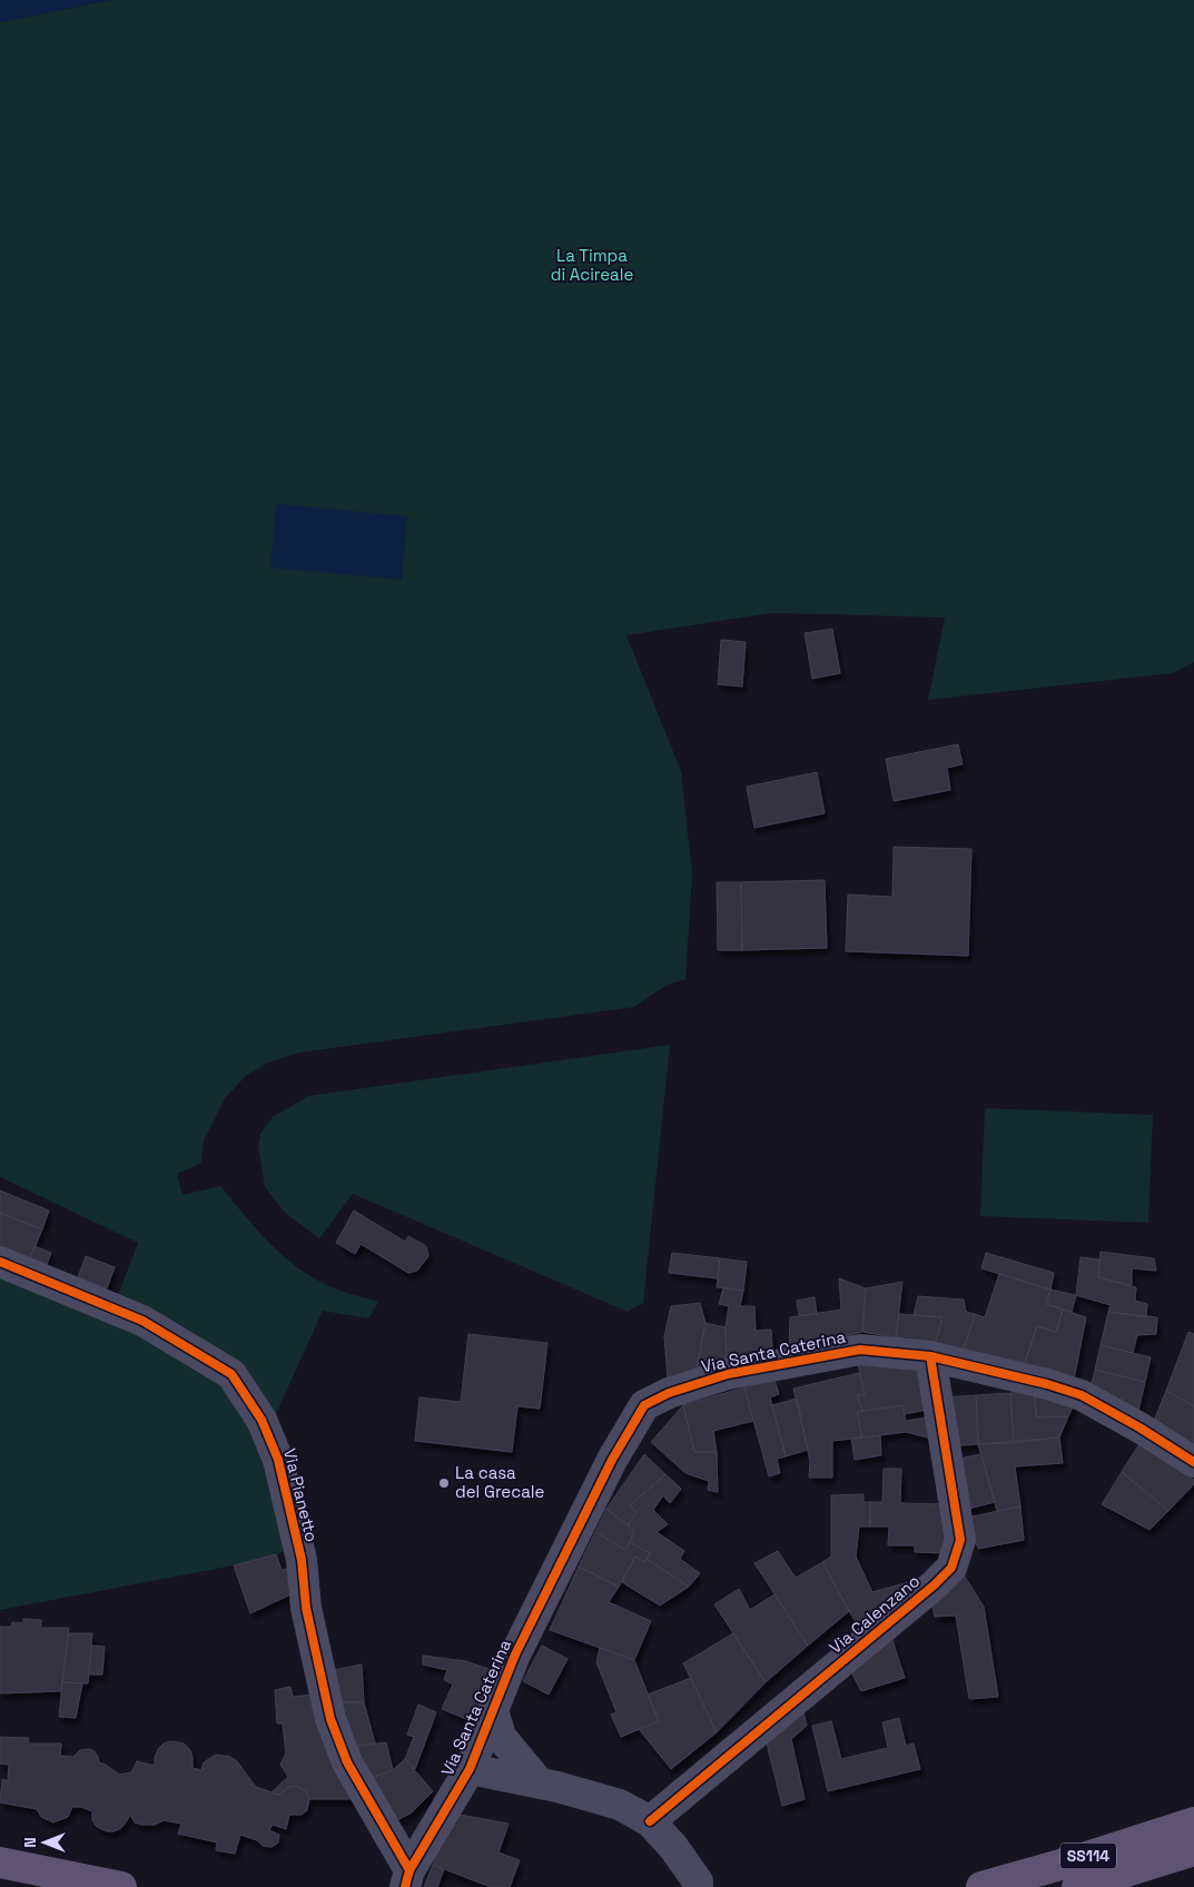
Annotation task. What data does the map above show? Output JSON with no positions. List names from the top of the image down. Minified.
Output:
{"streets":{"main road":["SS114"],"street":["Via Santa Caterina","Via Pianetto","Via Calenzano"]},"crossings":[["Via Santa Caterina","Via Pianetto"],["Via Santa Caterina","Via Calenzano"]],"parks":["La Timpa di Acireale"],"places":["La casa del Grecale"],"north":"left"}
